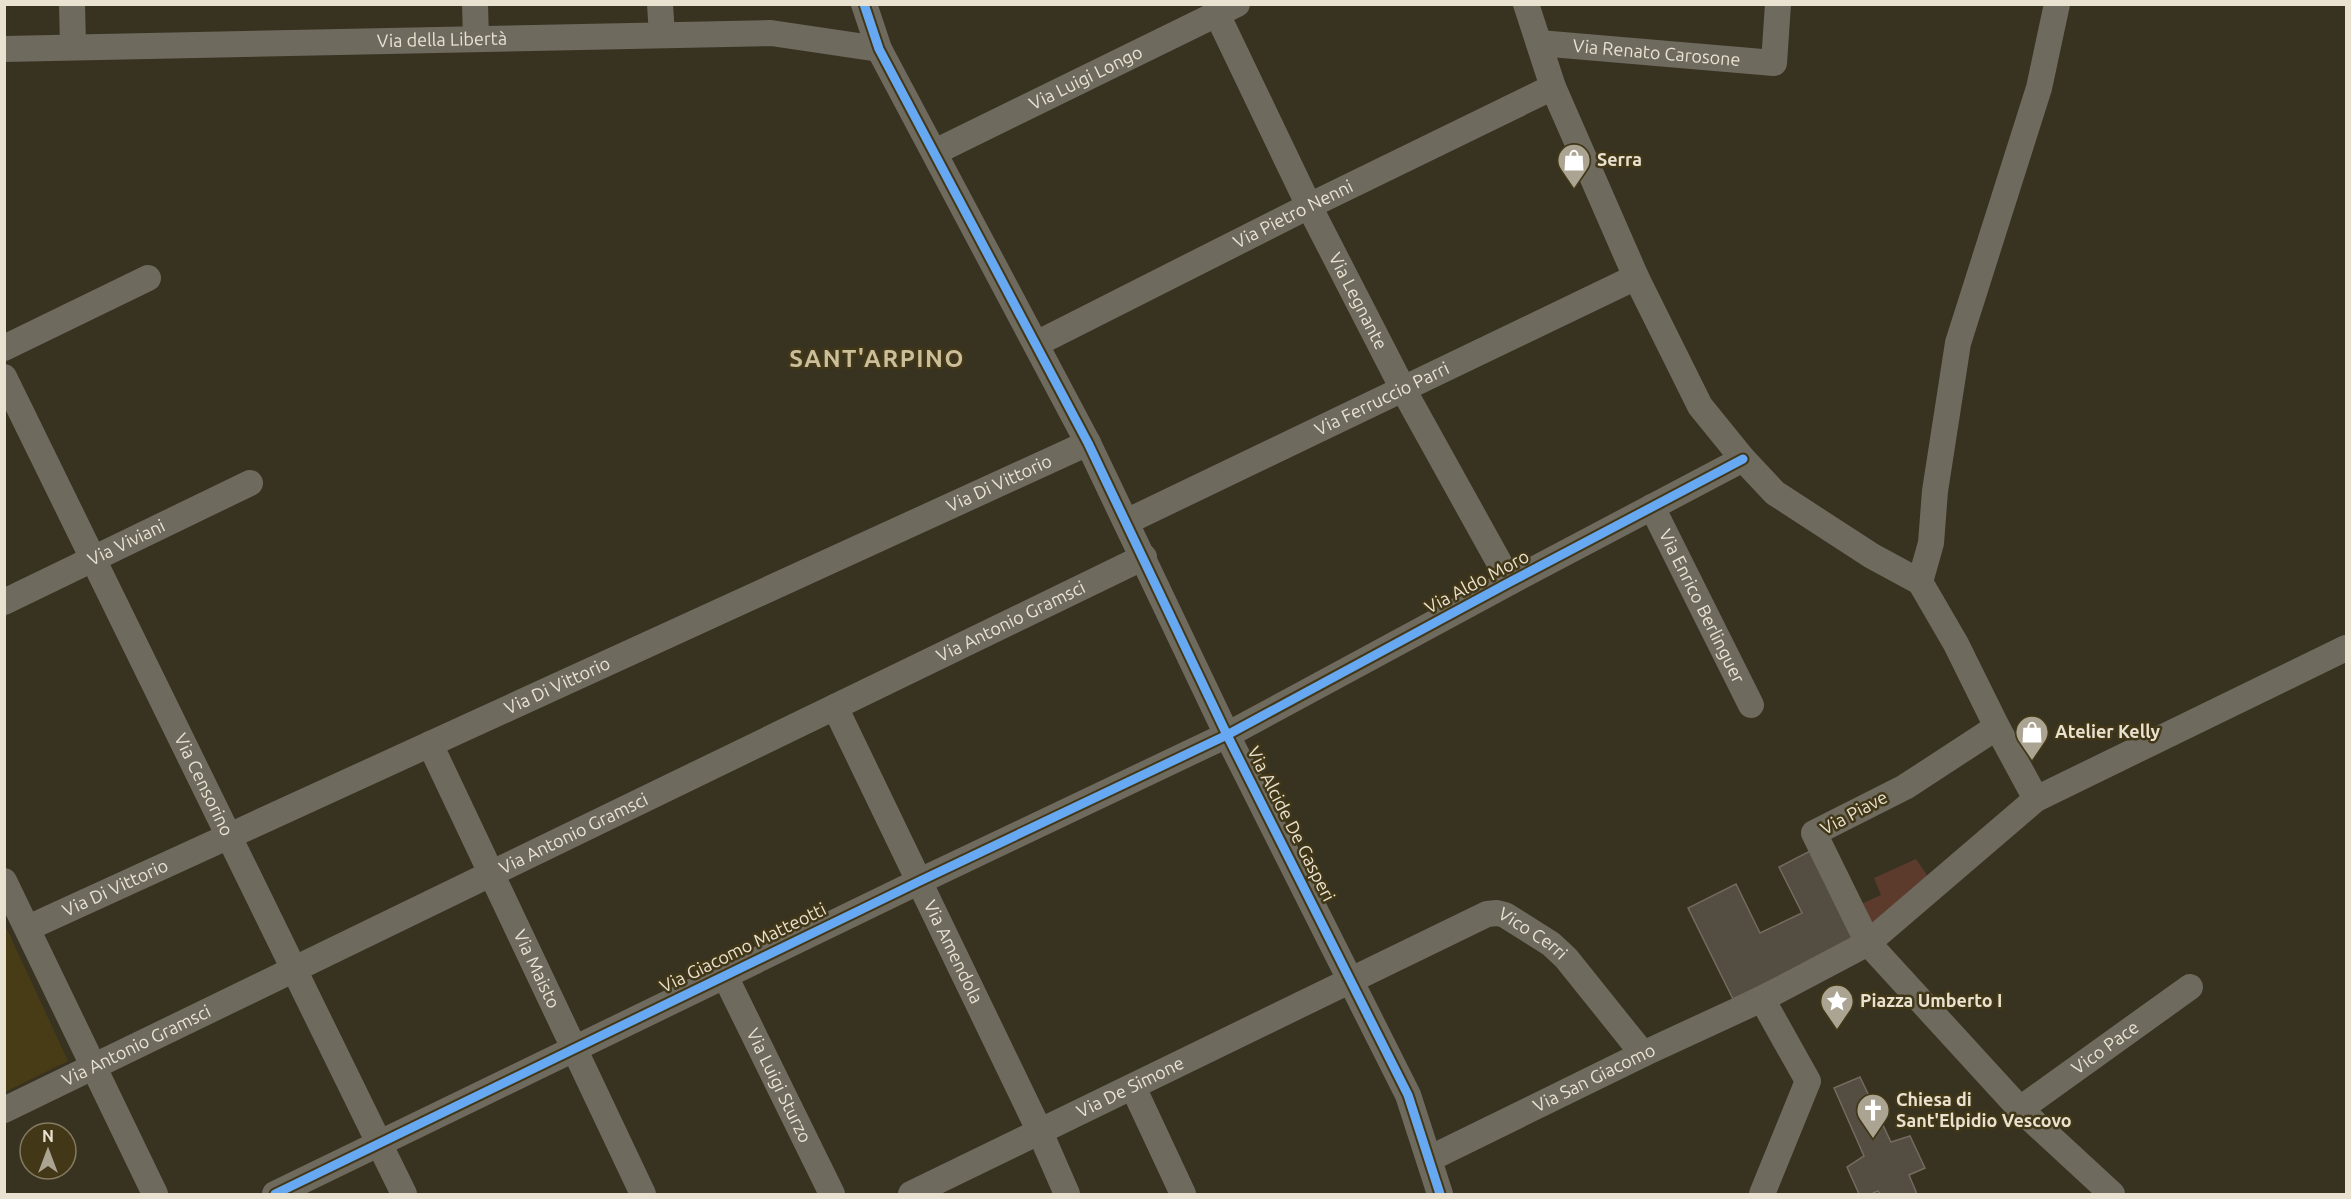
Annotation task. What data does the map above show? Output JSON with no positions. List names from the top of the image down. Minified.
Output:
{"streets":{"street":["Via della Libertà","Via Renato Carosone","Via Luigi Longo","Via Pietro Nenni","Via Legnante","Via Ferruccio Parri","Via Di Vittorio","Via Viviani","Via Aldo Moro","Via Enrico Berlinguer","Via Antonio Gramsci","Via Censorino","Via Piave","Via Alcide De Gasperi","Vico Cerri","Via Giacomo Matteotti","Via Amendola","Via Maisto","Vico Pace","Via San Giacomo","Via Luigi Sturzo","Via De Simone"]},"crossings":[["Via della Libertà","Via Alcide De Gasperi"],["Via Luigi Longo","Via Legnante"],["Via Luigi Longo","Via Alcide De Gasperi"],["Via Pietro Nenni","Via Legnante"],["Via Pietro Nenni","Via Alcide De Gasperi"],["Via Legnante","Via Ferruccio Parri"],["Via Legnante","Via Aldo Moro"],["Via Ferruccio Parri","Via Alcide De Gasperi"],["Via Di Vittorio","Via Censorino"],["Via Di Vittorio","Via Alcide De Gasperi"],["Via Di Vittorio","Via Maisto"],["Via Viviani","Via Censorino"],["Via Aldo Moro","Via Enrico Berlinguer"],["Via Aldo Moro","Via Alcide De Gasperi"],["Via Aldo Moro","Via Giacomo Matteotti"],["Via Antonio Gramsci","Via Censorino"],["Via Antonio Gramsci","Via Alcide De Gasperi"],["Via Antonio Gramsci","Via Amendola"],["Via Antonio Gramsci","Via Maisto"],["Via Censorino","Via Giacomo Matteotti"],["Via Alcide De Gasperi","Vico Cerri"],["Via Alcide De Gasperi","Via Giacomo Matteotti"],["Via Alcide De Gasperi","Via San Giacomo"],["Via Alcide De Gasperi","Via De Simone"],["Vico Cerri","Via San Giacomo"],["Vico Cerri","Via De Simone"],["Via Giacomo Matteotti","Via Amendola"],["Via Giacomo Matteotti","Via Maisto"],["Via Giacomo Matteotti","Via Luigi Sturzo"],["Via Amendola","Via De Simone"]],"districts":["SANT'ARPINO"],"places":{"shop":["Serra","Atelier Kelly"],"place":["Piazza Umberto I"],"church":["Chiesa di Sant'Elpidio Vescovo"]},"north":"top"}
